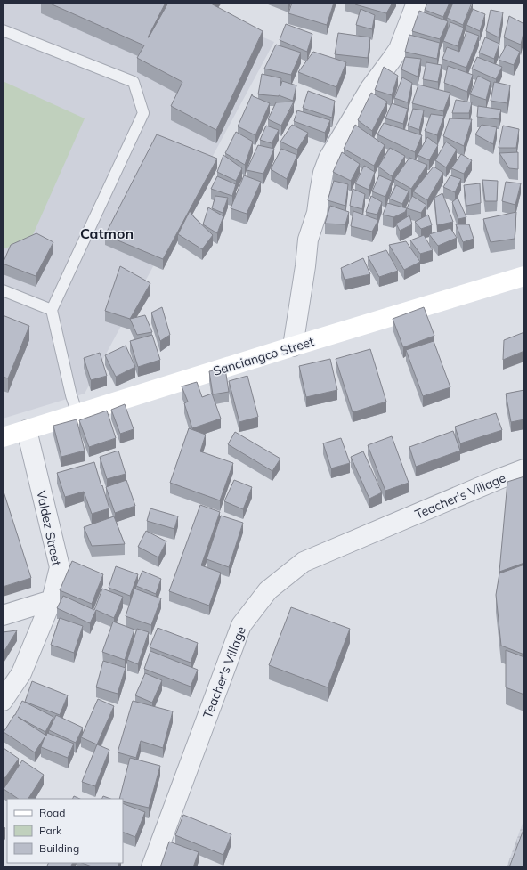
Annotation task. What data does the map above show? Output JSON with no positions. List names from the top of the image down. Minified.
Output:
{"streets":{"main road":["Sanciangco Street"],"street":["Teacher's Village","Valdez Street"]},"crossings":[["Sanciangco Street","Valdez Street"]],"districts":["Catmon"],"legend":["Road","Park","Building"]}
